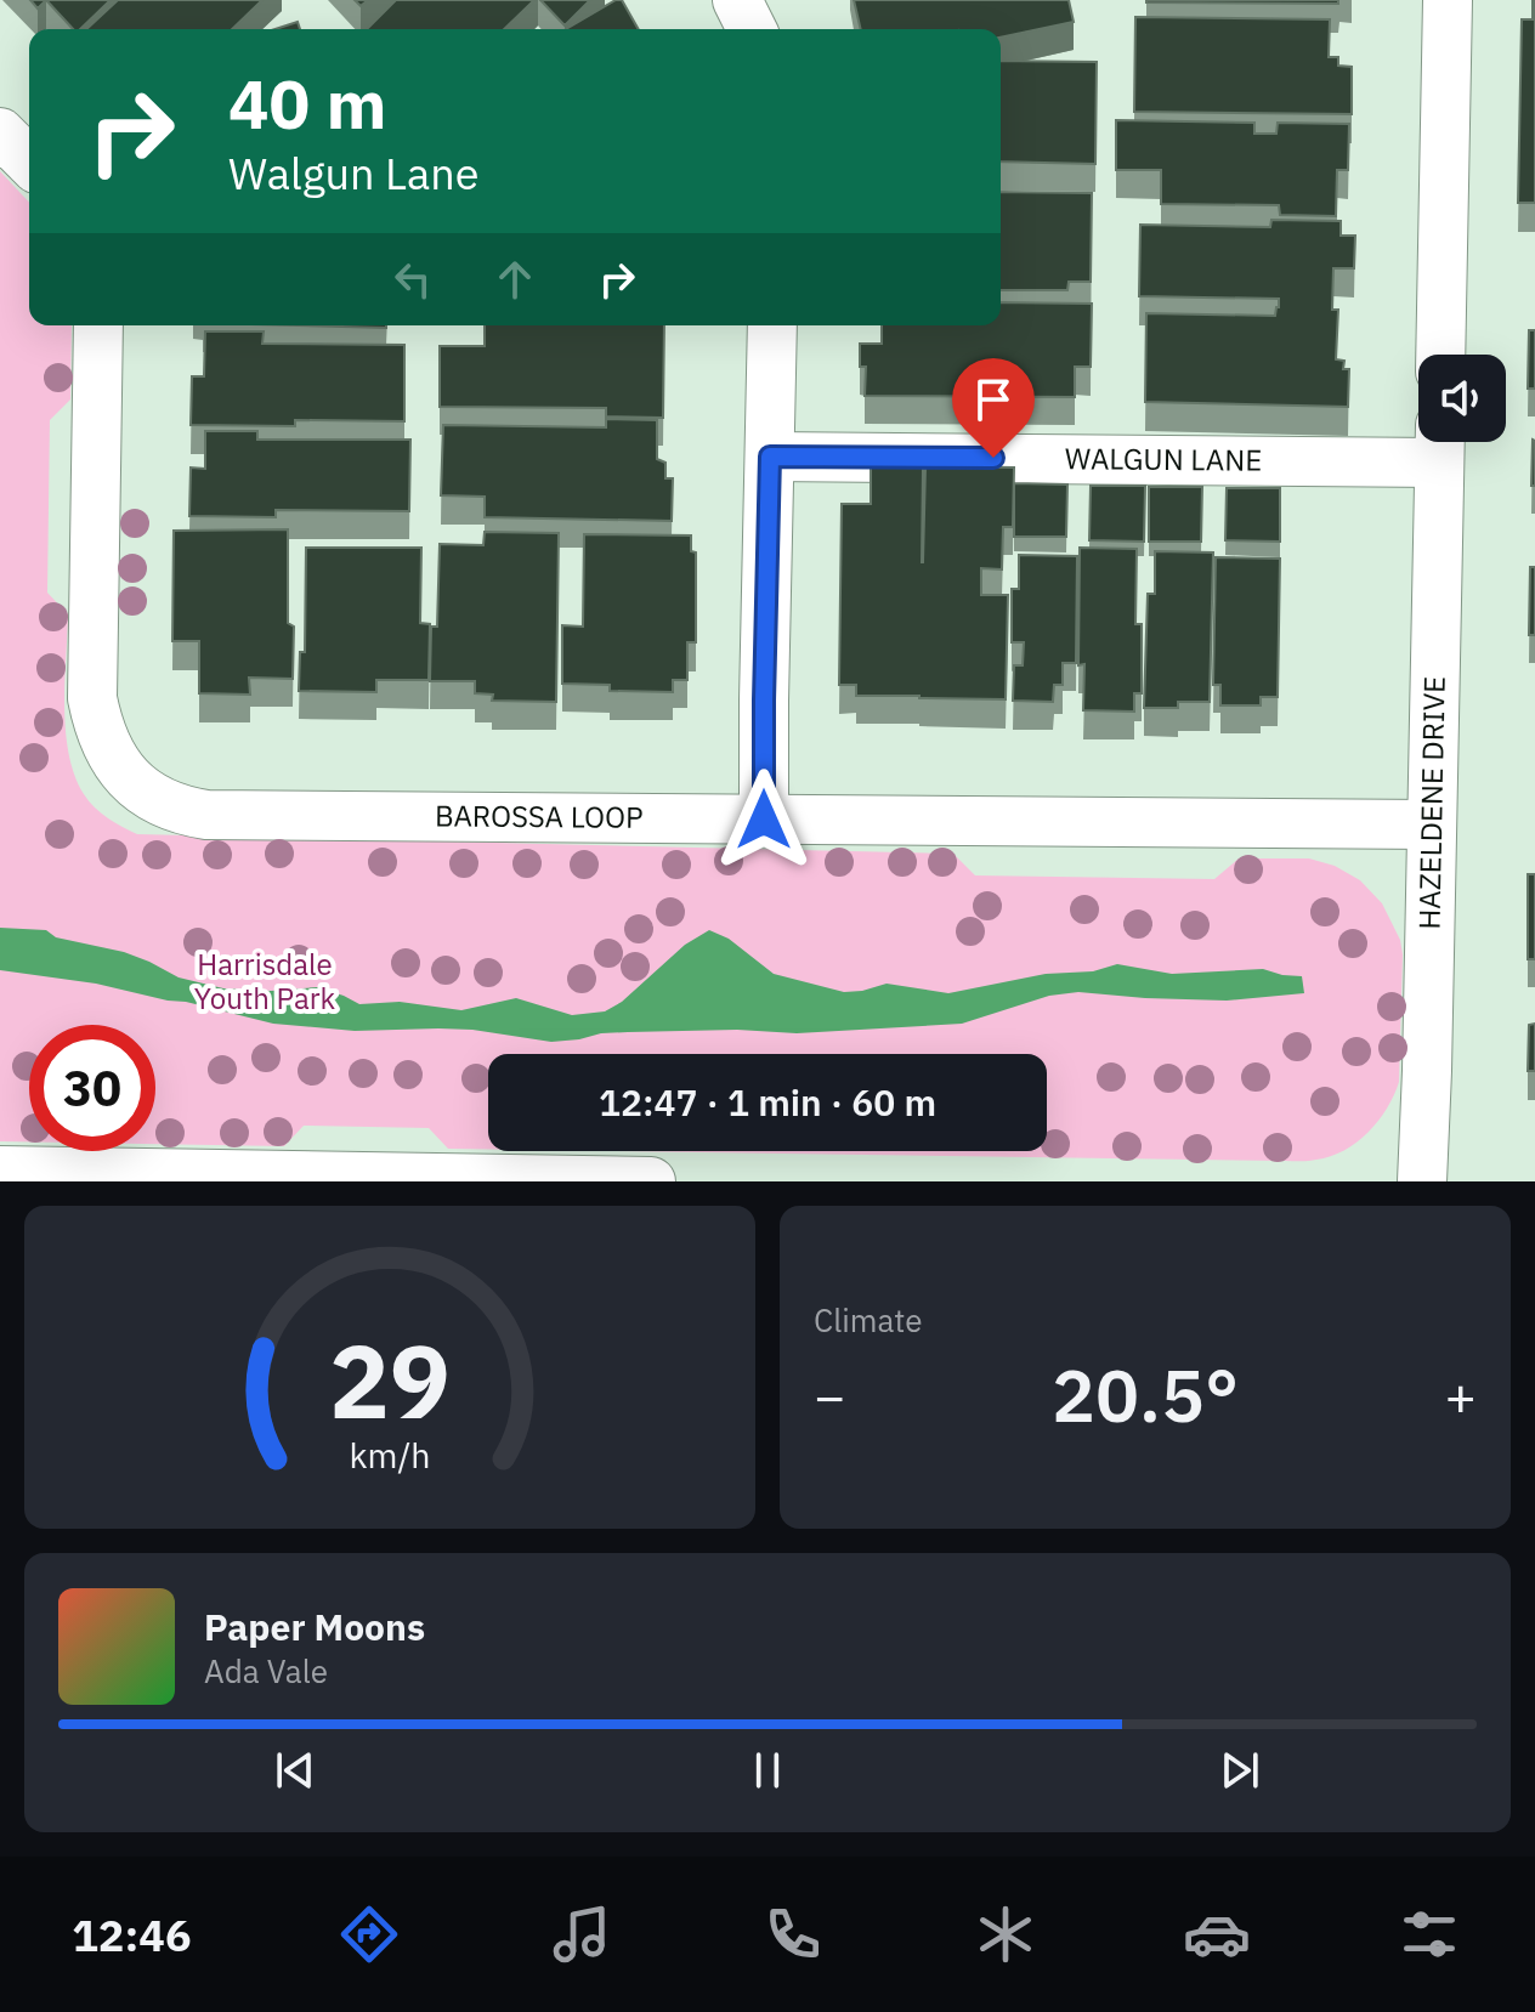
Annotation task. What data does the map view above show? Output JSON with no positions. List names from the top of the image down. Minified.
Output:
{"streets":{"street":["WALGUN LANE","HAZELDENE DRIVE","BAROSSA LOOP"]},"crossings":[["WALGUN LANE","HAZELDENE DRIVE"],["HAZELDENE DRIVE","BAROSSA LOOP"]],"parks":["Harrisdale Youth Park"],"page":{"turn":["40 m","Walgun Lane"],"limit":"30","trip":"12:47 · 1 min · 60 m","tile":"Climate","heat":["−","20.5°","+"],"song":["Paper Moons","Ada Vale"],"tabs":"12:46","gauge":["29","km/h"]}}
